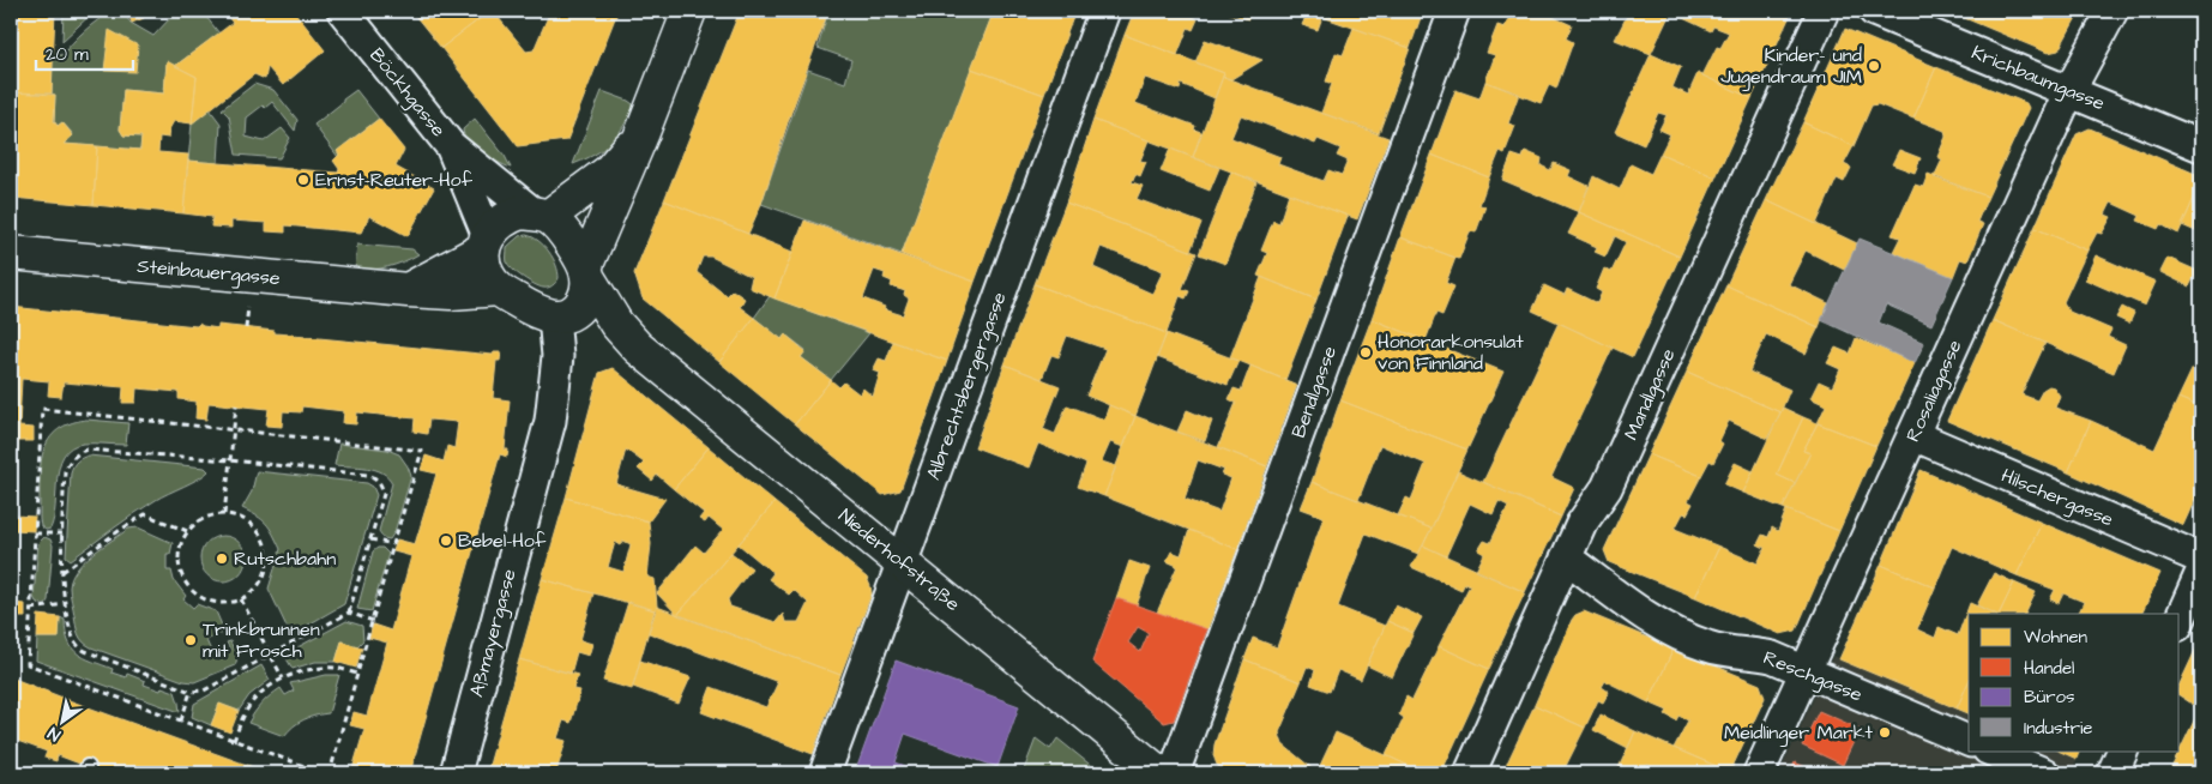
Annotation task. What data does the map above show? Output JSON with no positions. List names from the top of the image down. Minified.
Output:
{"streets":{"street":["Krichbaumgasse","Böckhgasse","Steinbauergasse","Albrechtsbergergasse","Rosaliagasse","Bendlgasse","Mandlgasse","Hilschergasse","Niederhofstraße","Aßmayergasse","Reschgasse"]},"crossings":[["Krichbaumgasse","Rosaliagasse"],["Böckhgasse","Steinbauergasse"],["Böckhgasse","Niederhofstraße"],["Böckhgasse","Aßmayergasse"],["Steinbauergasse","Niederhofstraße"],["Steinbauergasse","Aßmayergasse"],["Albrechtsbergergasse","Niederhofstraße"],["Rosaliagasse","Hilschergasse"],["Rosaliagasse","Reschgasse"],["Mandlgasse","Reschgasse"],["Niederhofstraße","Aßmayergasse"]],"places":["Kinder- und Jugendraum JIM","Ernst-Reuter-Hof","Honorarkonsulat von Finnland","Bebel-Hof","Rutschbahn","Trinkbrunnen mit Frosch","Meidlinger Markt"],"legend":["Wohnen","Handel","Büros","Industrie"],"scale_bar":"20 m","north":"bottom left"}
